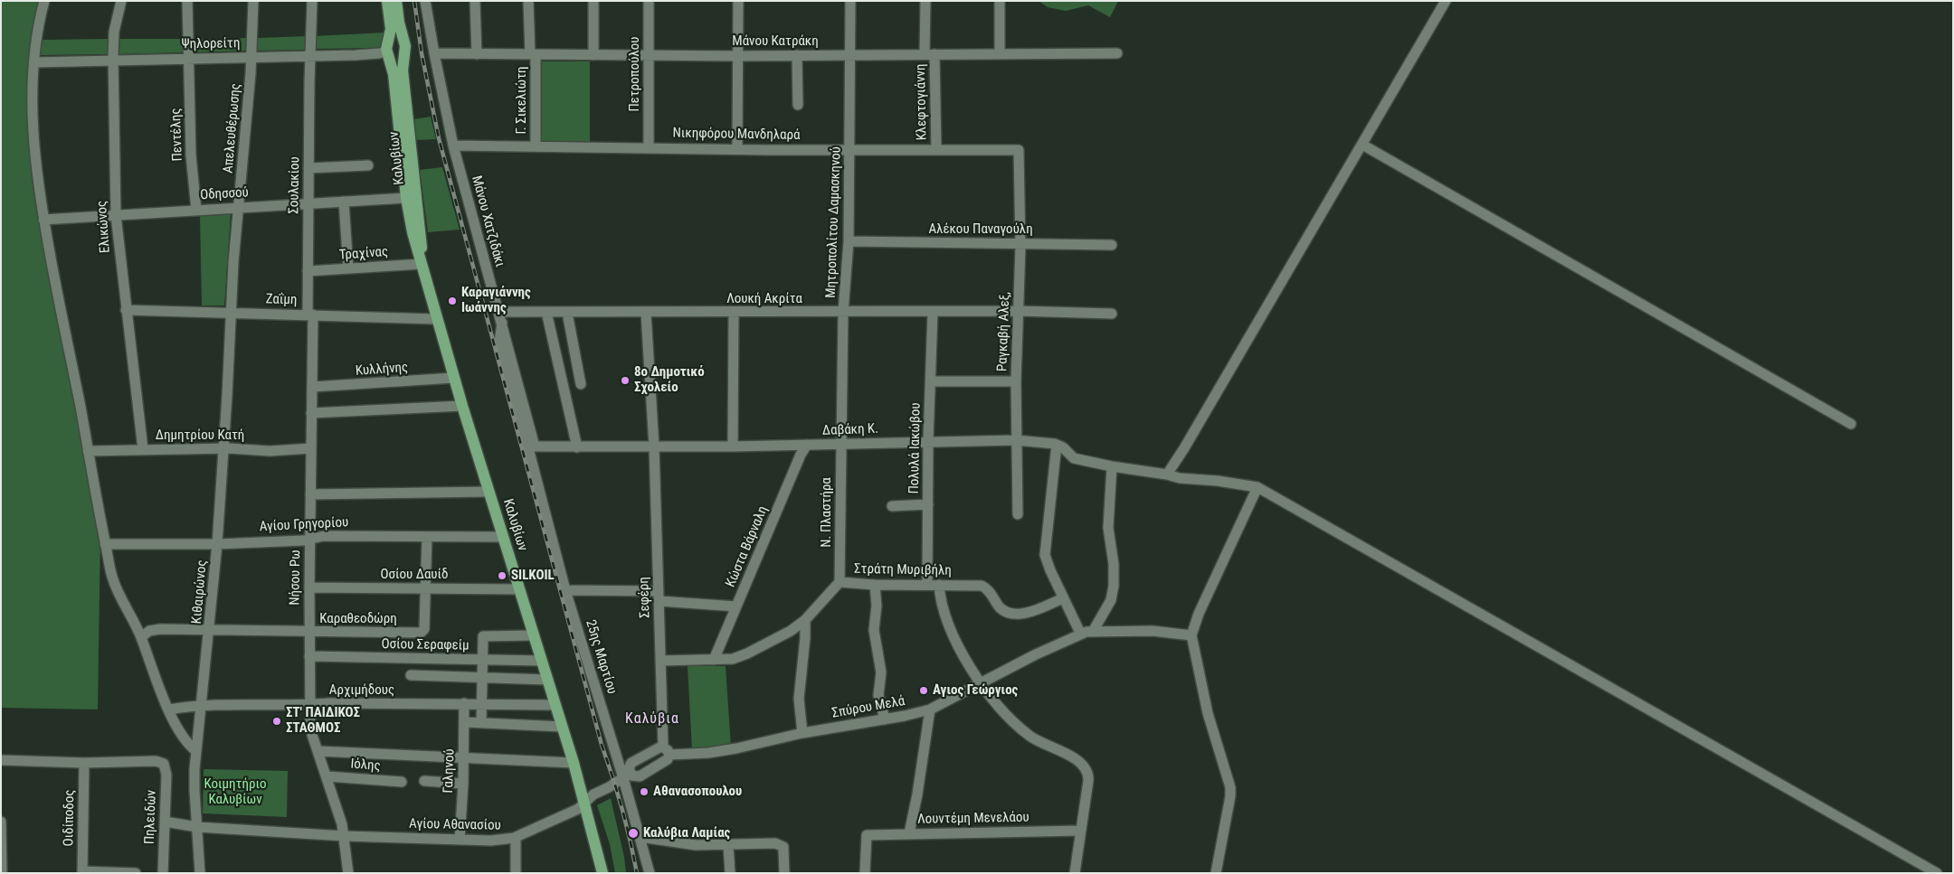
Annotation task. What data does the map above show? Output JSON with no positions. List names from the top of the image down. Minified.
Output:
{"streets":{"main road":["Καλυβίων"],"street":["Μάνου Κατράκη","Ψηλορείτη","Πετροπούλου","Γ. Σικελιώτη","Κλεφτογιάννη","Απελευθέρωσης","Πεντέλης","Νικηφόρου Μανδηλαρά","Σουλακίου","Οδησσού","Μάνου Χατζιδάκι","Μητροπολίτου Δαμασκηνού","Ελικώνος","Αλέκου Παναγούλη","Τραχίνας","Λουκή Ακρίτα","Ζαΐμη","Ραγκαβή Αλεξ,","Κυλλήνης","Δαβάκη Κ.","Δημητρίου Κατή","Πολυλά Ιακώβου","Ν. Πλαστήρα","Αγίου Γρηγορίου","Κώστα Βάρναλη","Στράτη Μυριβήλη","Οσίου Δαυίδ","Νήσου Ρω","Κιθαιρώνος","Σεφέρη","Καραθεοδώρη","Οσίου Σεραφείμ","25ης Μαρτίου","Αρχιμήδους","Σπύρου Μελά","Ιόλης","Γαληνού","Πηλειδών","Οιδίποδος","Λουντέμη Μενελάου","Αγίου Αθανασίου"]},"crossings":[["Μάνου Κατράκη","Πετροπούλου"],["Μάνου Κατράκη","Γ. Σικελιώτη"],["Μάνου Κατράκη","Κλεφτογιάννη"],["Μάνου Κατράκη","Μάνου Χατζιδάκι"],["Μάνου Κατράκη","Μητροπολίτου Δαμασκηνού"],["Ψηλορείτη","Απελευθέρωσης"],["Ψηλορείτη","Πεντέλης"],["Ψηλορείτη","Καλυβίων"],["Ψηλορείτη","Σουλακίου"],["Ψηλορείτη","Ελικώνος"],["Πετροπούλου","Νικηφόρου Μανδηλαρά"],["Γ. Σικελιώτη","Νικηφόρου Μανδηλαρά"],["Κλεφτογιάννη","Νικηφόρου Μανδηλαρά"],["Απελευθέρωσης","Οδησσού"],["Απελευθέρωσης","Ζαΐμη"],["Απελευθέρωσης","Κιθαιρώνος"],["Πεντέλης","Οδησσού"],["Νικηφόρου Μανδηλαρά","Μάνου Χατζιδάκι"],["Νικηφόρου Μανδηλαρά","Μητροπολίτου Δαμασκηνού"],["Νικηφόρου Μανδηλαρά","Ραγκαβή Αλεξ,"],["Καλυβίων","Οδησσού"],["Καλυβίων","Τραχίνας"],["Καλυβίων","Ζαΐμη"],["Καλυβίων","Κυλλήνης"],["Καλυβίων","Αγίου Γρηγορίου"],["Καλυβίων","Οσίου Δαυίδ"],["Καλυβίων","Οσίου Σεραφείμ"],["Καλυβίων","Αρχιμήδους"],["Καλυβίων","Αγίου Αθανασίου"],["Σουλακίου","Οδησσού"],["Σουλακίου","Τραχίνας"],["Σουλακίου","Ζαΐμη"],["Σουλακίου","Νήσου Ρω"],["Οδησσού","Ελικώνος"],["Μάνου Χατζιδάκι","Λουκή Ακρίτα"],["Μάνου Χατζιδάκι","Δαβάκη Κ."],["Μάνου Χατζιδάκι","25ης Μαρτίου"],["Μητροπολίτου Δαμασκηνού","Αλέκου Παναγούλη"],["Μητροπολίτου Δαμασκηνού","Λουκή Ακρίτα"],["Μητροπολίτου Δαμασκηνού","Δαβάκη Κ."],["Μητροπολίτου Δαμασκηνού","Ν. Πλαστήρα"],["Ελικώνος","Ζαΐμη"],["Ελικώνος","Δημητρίου Κατή"],["Αλέκου Παναγούλη","Ραγκαβή Αλεξ,"],["Λουκή Ακρίτα","Ραγκαβή Αλεξ,"],["Λουκή Ακρίτα","Πολυλά Ιακώβου"],["Λουκή Ακρίτα","Σεφέρη"],["Ζαΐμη","Νήσου Ρω"],["Ζαΐμη","Κιθαιρώνος"],["Ραγκαβή Αλεξ,","Δαβάκη Κ."],["Κυλλήνης","Νήσου Ρω"],["Δαβάκη Κ.","Πολυλά Ιακώβου"],["Δαβάκη Κ.","Ν. Πλαστήρα"],["Δαβάκη Κ.","Κώστα Βάρναλη"],["Δαβάκη Κ.","Σεφέρη"],["Δαβάκη Κ.","25ης Μαρτίου"],["Δημητρίου Κατή","Νήσου Ρω"],["Δημητρίου Κατή","Κιθαιρώνος"],["Πολυλά Ιακώβου","Στράτη Μυριβήλη"],["Ν. Πλαστήρα","Στράτη Μυριβήλη"],["Αγίου Γρηγορίου","Νήσου Ρω"],["Αγίου Γρηγορίου","Κιθαιρώνος"],["Κώστα Βάρναλη","Στράτη Μυριβήλη"],["Στράτη Μυριβήλη","Σεφέρη"],["Οσίου Δαυίδ","Νήσου Ρω"],["Οσίου Δαυίδ","Καραθεοδώρη"],["Νήσου Ρω","Καραθεοδώρη"],["Νήσου Ρω","Οσίου Σεραφείμ"],["Νήσου Ρω","Αρχιμήδους"],["Νήσου Ρω","Ιόλης"],["Νήσου Ρω","Αγίου Αθανασίου"],["Κιθαιρώνος","Καραθεοδώρη"],["Κιθαιρώνος","Αρχιμήδους"],["Κιθαιρώνος","Αγίου Αθανασίου"],["Σεφέρη","Σπύρου Μελά"],["25ης Μαρτίου","Αγίου Αθανασίου"],["Αρχιμήδους","Γαληνού"],["Γαληνού","Αγίου Αθανασίου"],["Πηλειδών","Οιδίποδος"],["Πηλειδών","Αγίου Αθανασίου"]],"districts":["Καλύβια"],"parks":["Κοιμητήριο Καλυβίων"],"places":["Καραγιάννης Ιωάννης","8ο Δημοτικό Σχολείο","SILKOIL","Ὰγιος Γεώργιος","ΣΤ' ΠΑΙΔΙΚΟΣ ΣΤΑΘΜΟΣ","Αθανασοπουλου","Καλύβια Λαμίας"]}
